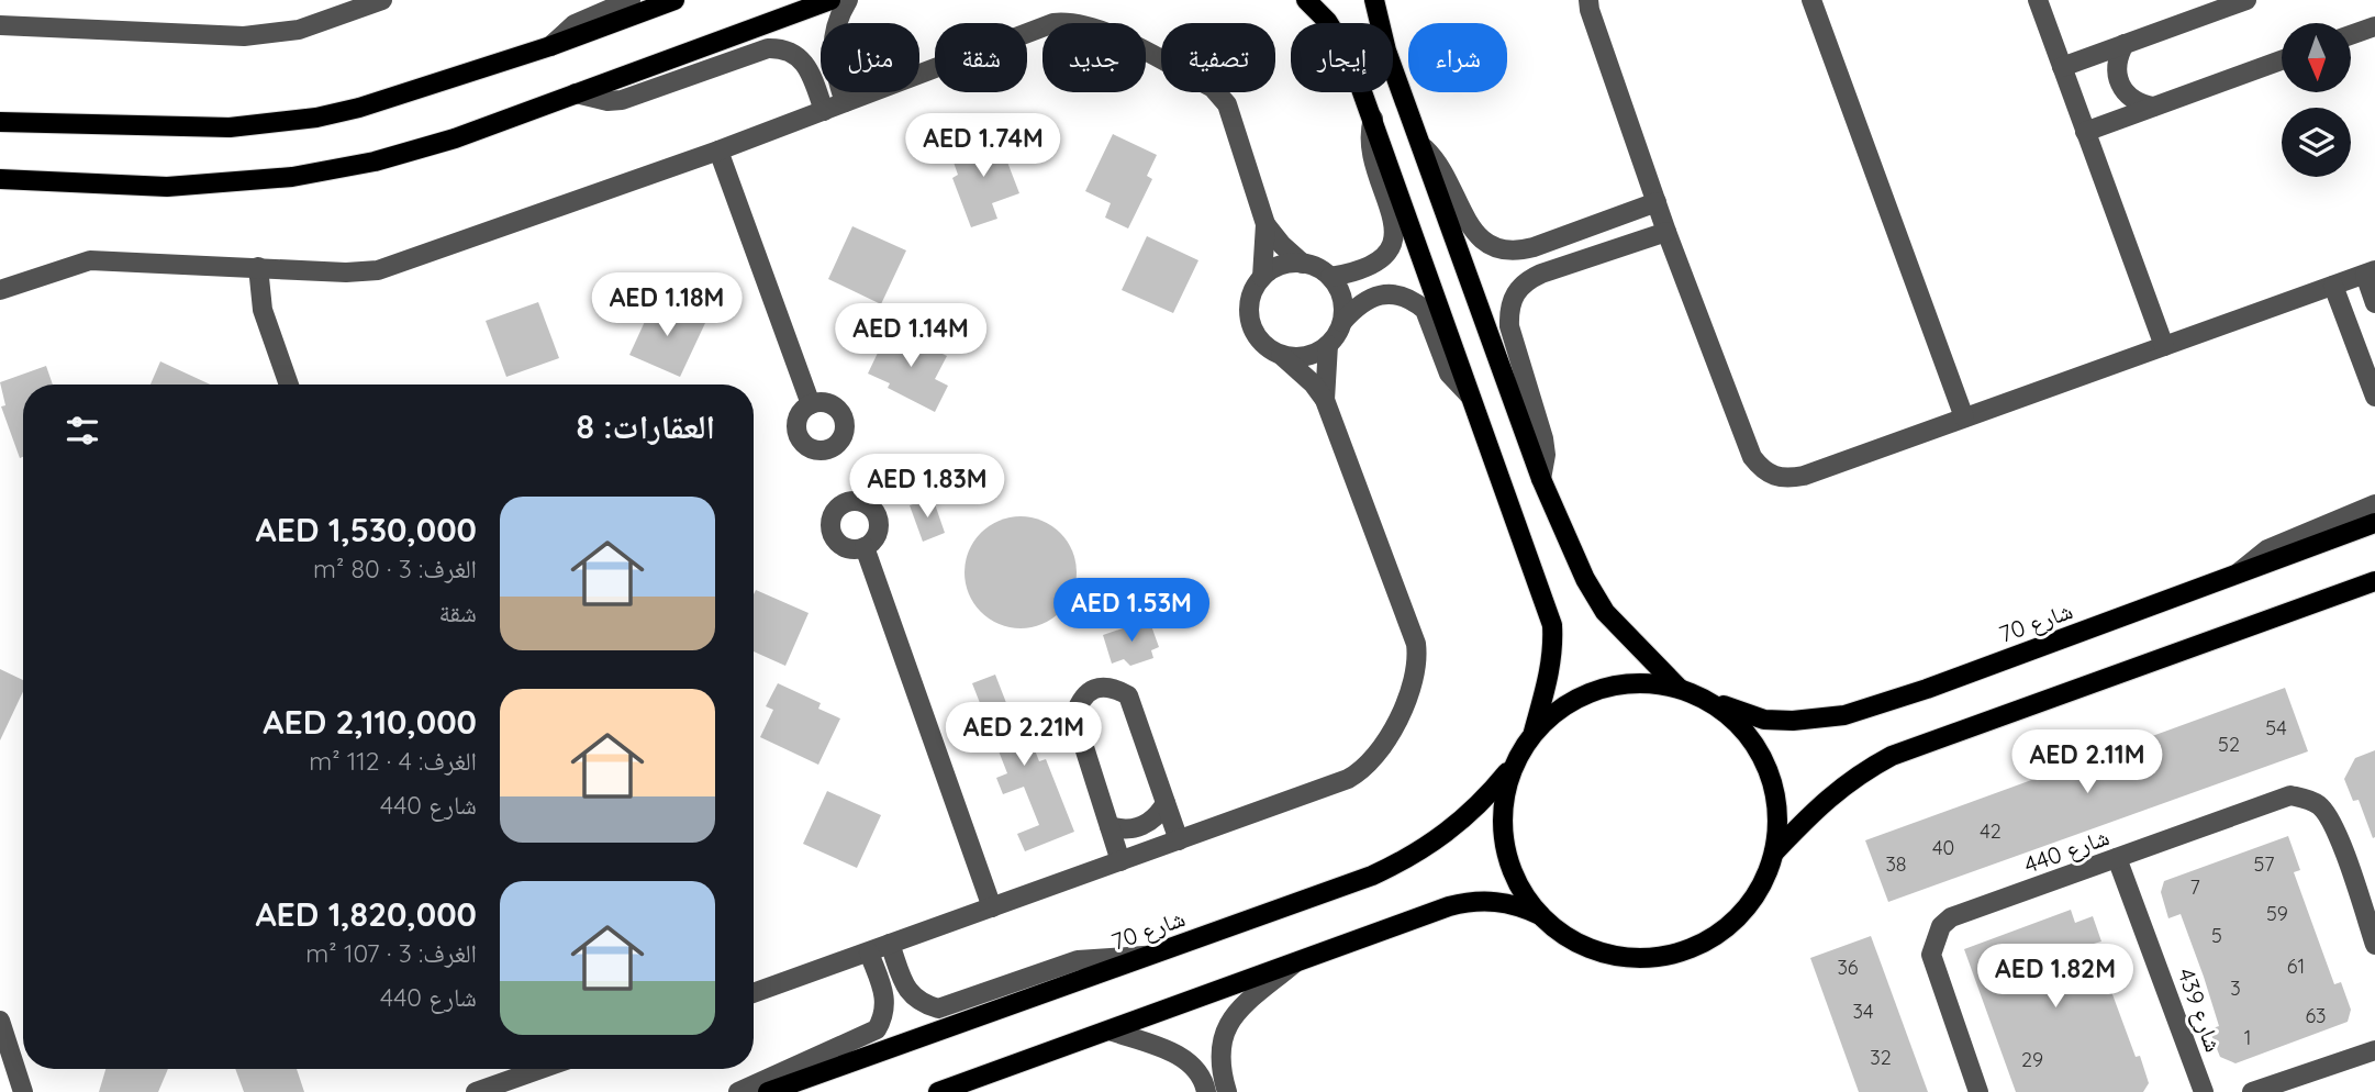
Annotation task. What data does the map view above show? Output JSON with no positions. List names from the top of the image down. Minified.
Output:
{"streets":{"main road":["شارع 70"],"street":["شارع 440","شارع 439"]},"crossings":[["شارع 440","شارع 439"]],"house_numbers":["54","52","42","40","38","57","7","59","5","61","36","3","34","63","1","32","29"],"north":"bottom","page":{"chip":["شراء","إيجار","تصفية","جديد","شقة","منزل"],"price":["AED 1.74M","AED 1.18M","AED 1.14M","AED 1.83M","AED 1.53M","AED 2.21M","AED 2.11M","AED 1.82M"],"heading":"العقارات: 8","list":[{"name":"AED 1,530,000","note":"الغرف: 3 · 80 m² · شقة"},{"name":"AED 2,110,000","note":"الغرف: 4 · 112 m² · شارع 440"},{"name":"AED 1,820,000","note":"الغرف: 3 · 107 m² · شارع 440"}]}}
